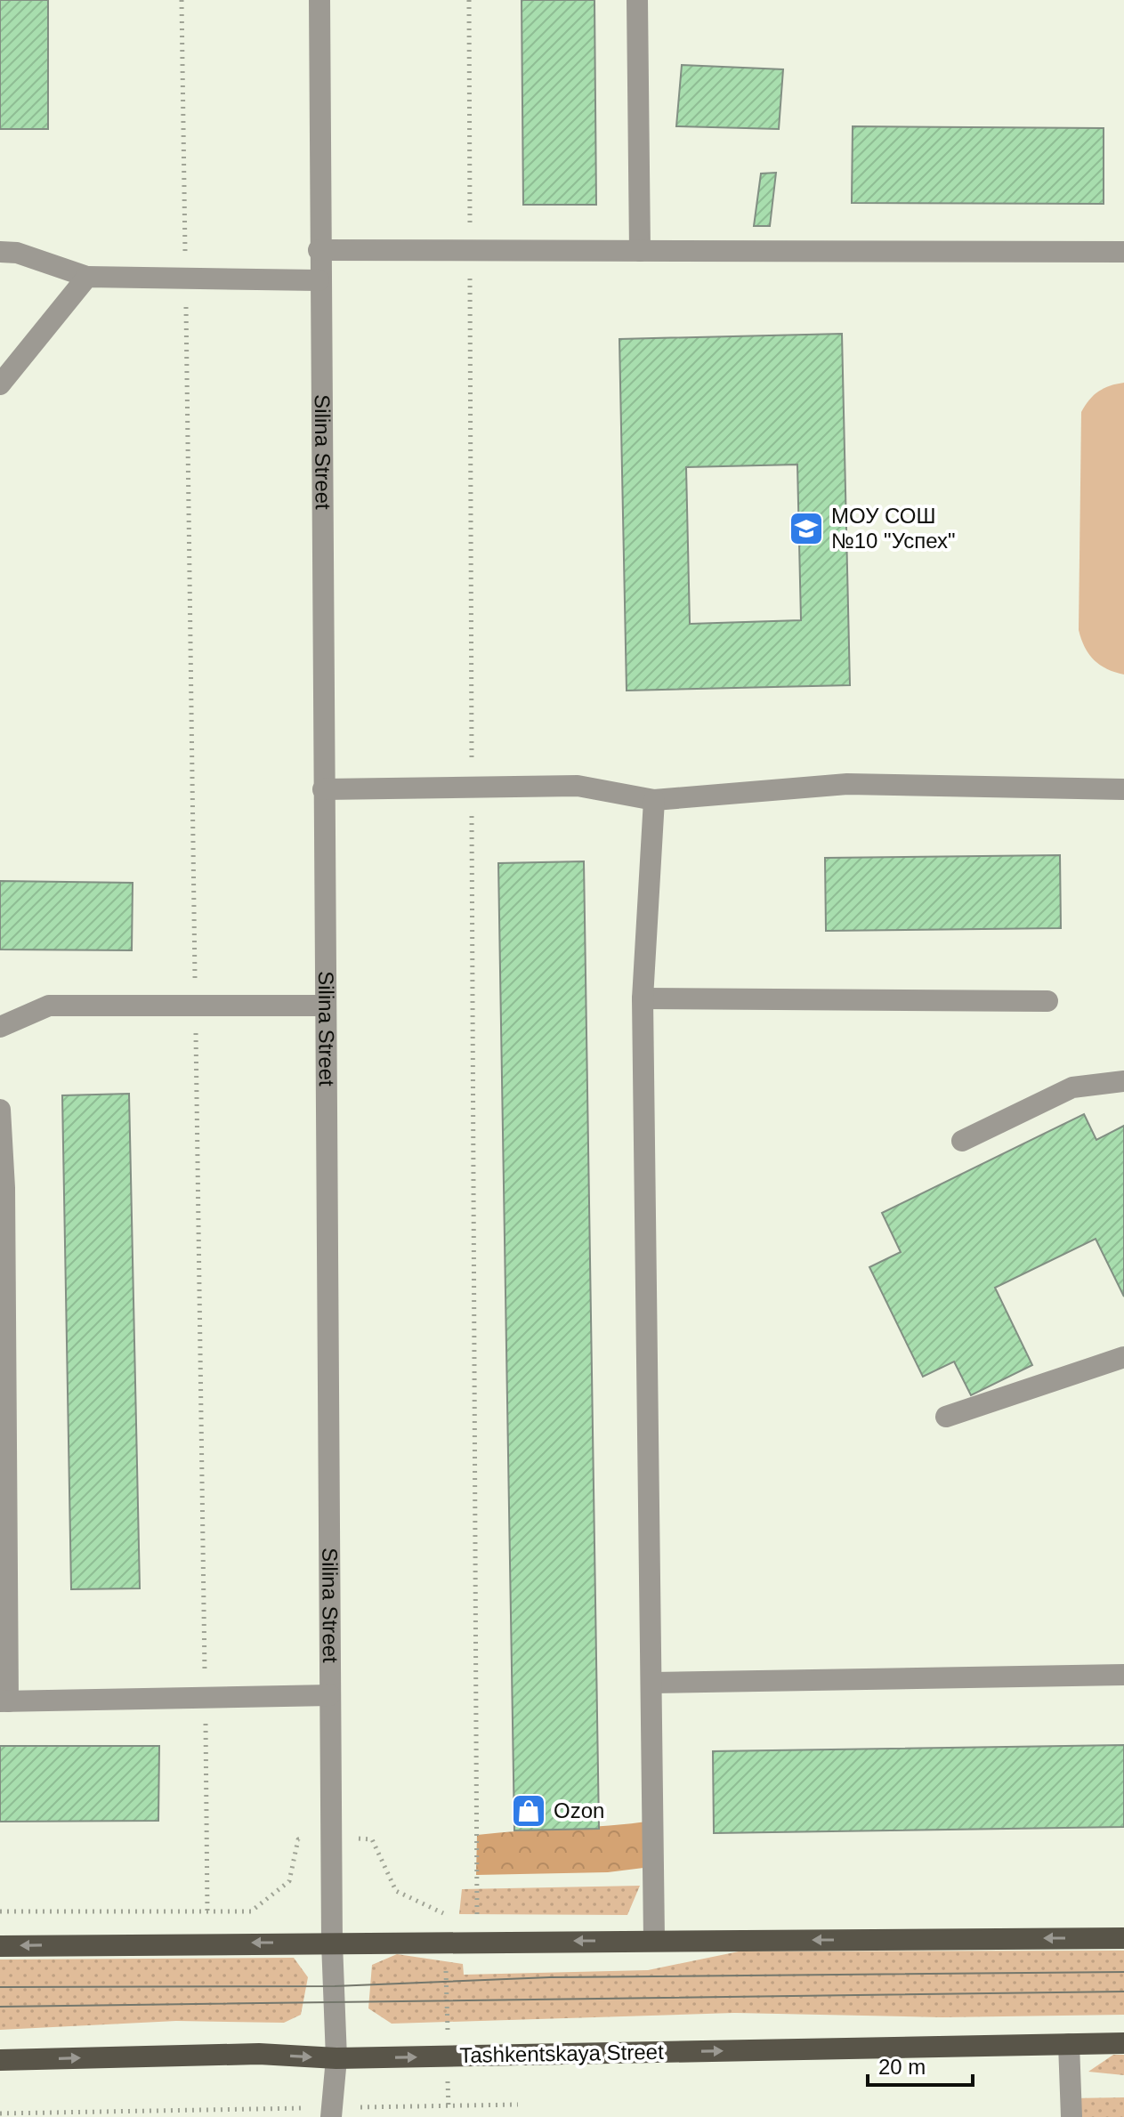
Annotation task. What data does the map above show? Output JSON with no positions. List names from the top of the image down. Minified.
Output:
{"streets":{"main road":["Tashkentskaya Street"],"street":["Silina Street"]},"crossings":[["Silina Street","Tashkentskaya Street"]],"places":{"school or university":["МОУ СОШ №10 \"Успех\""],"shop":["Ozon"]},"scale_bar":"20 m"}
